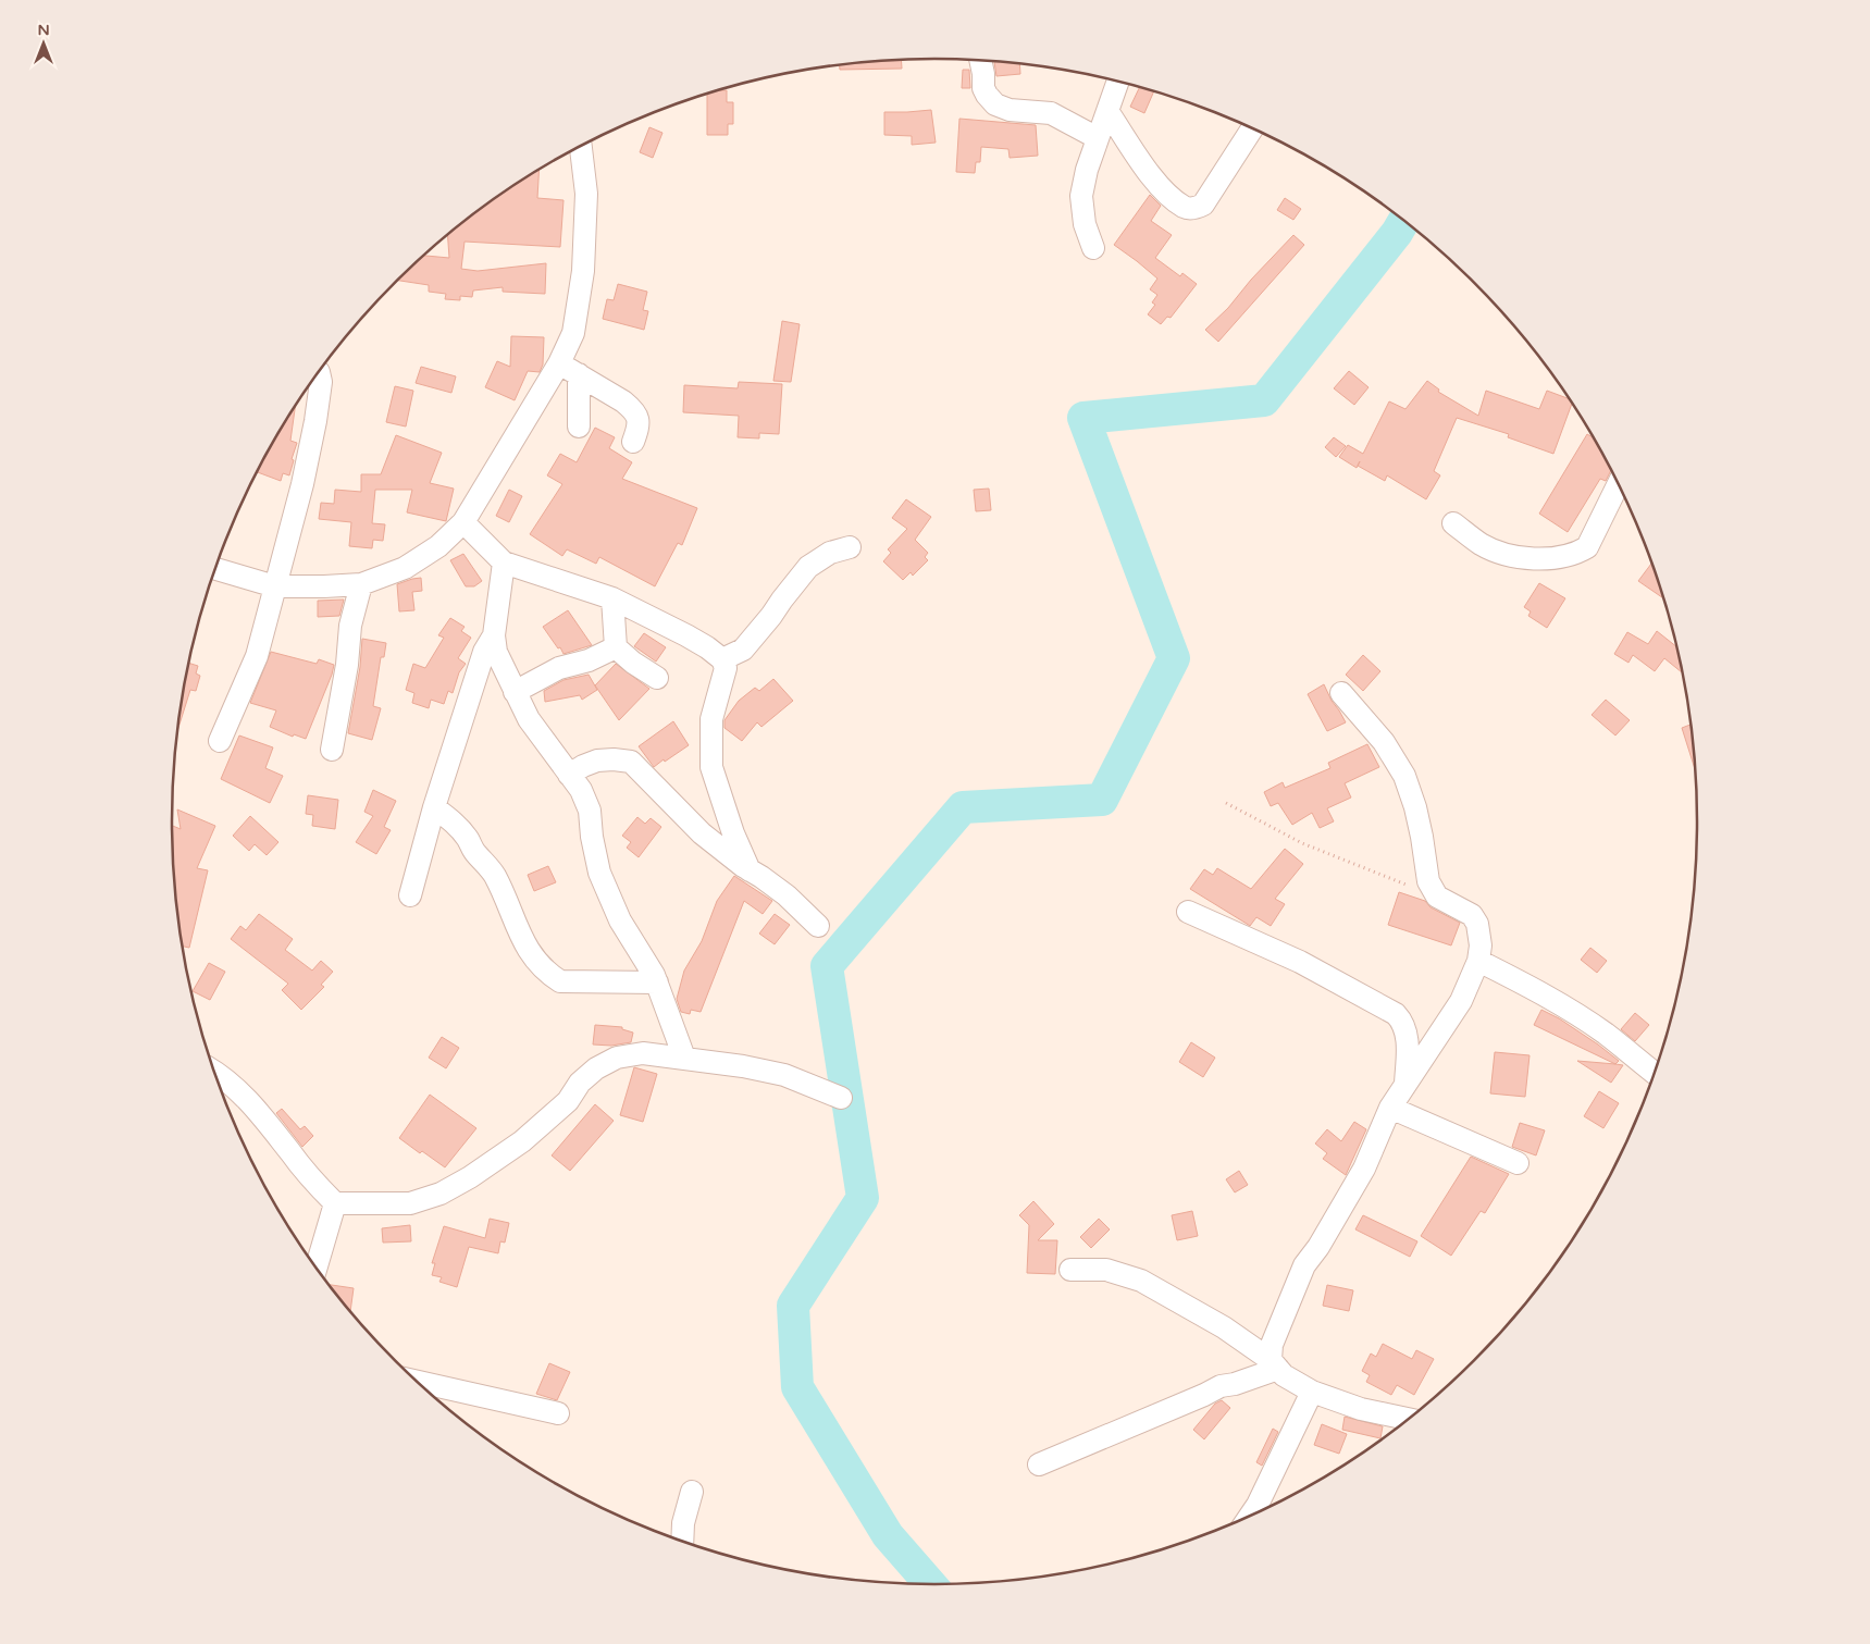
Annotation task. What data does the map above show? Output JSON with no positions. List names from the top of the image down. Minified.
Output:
{"north":"top"}
